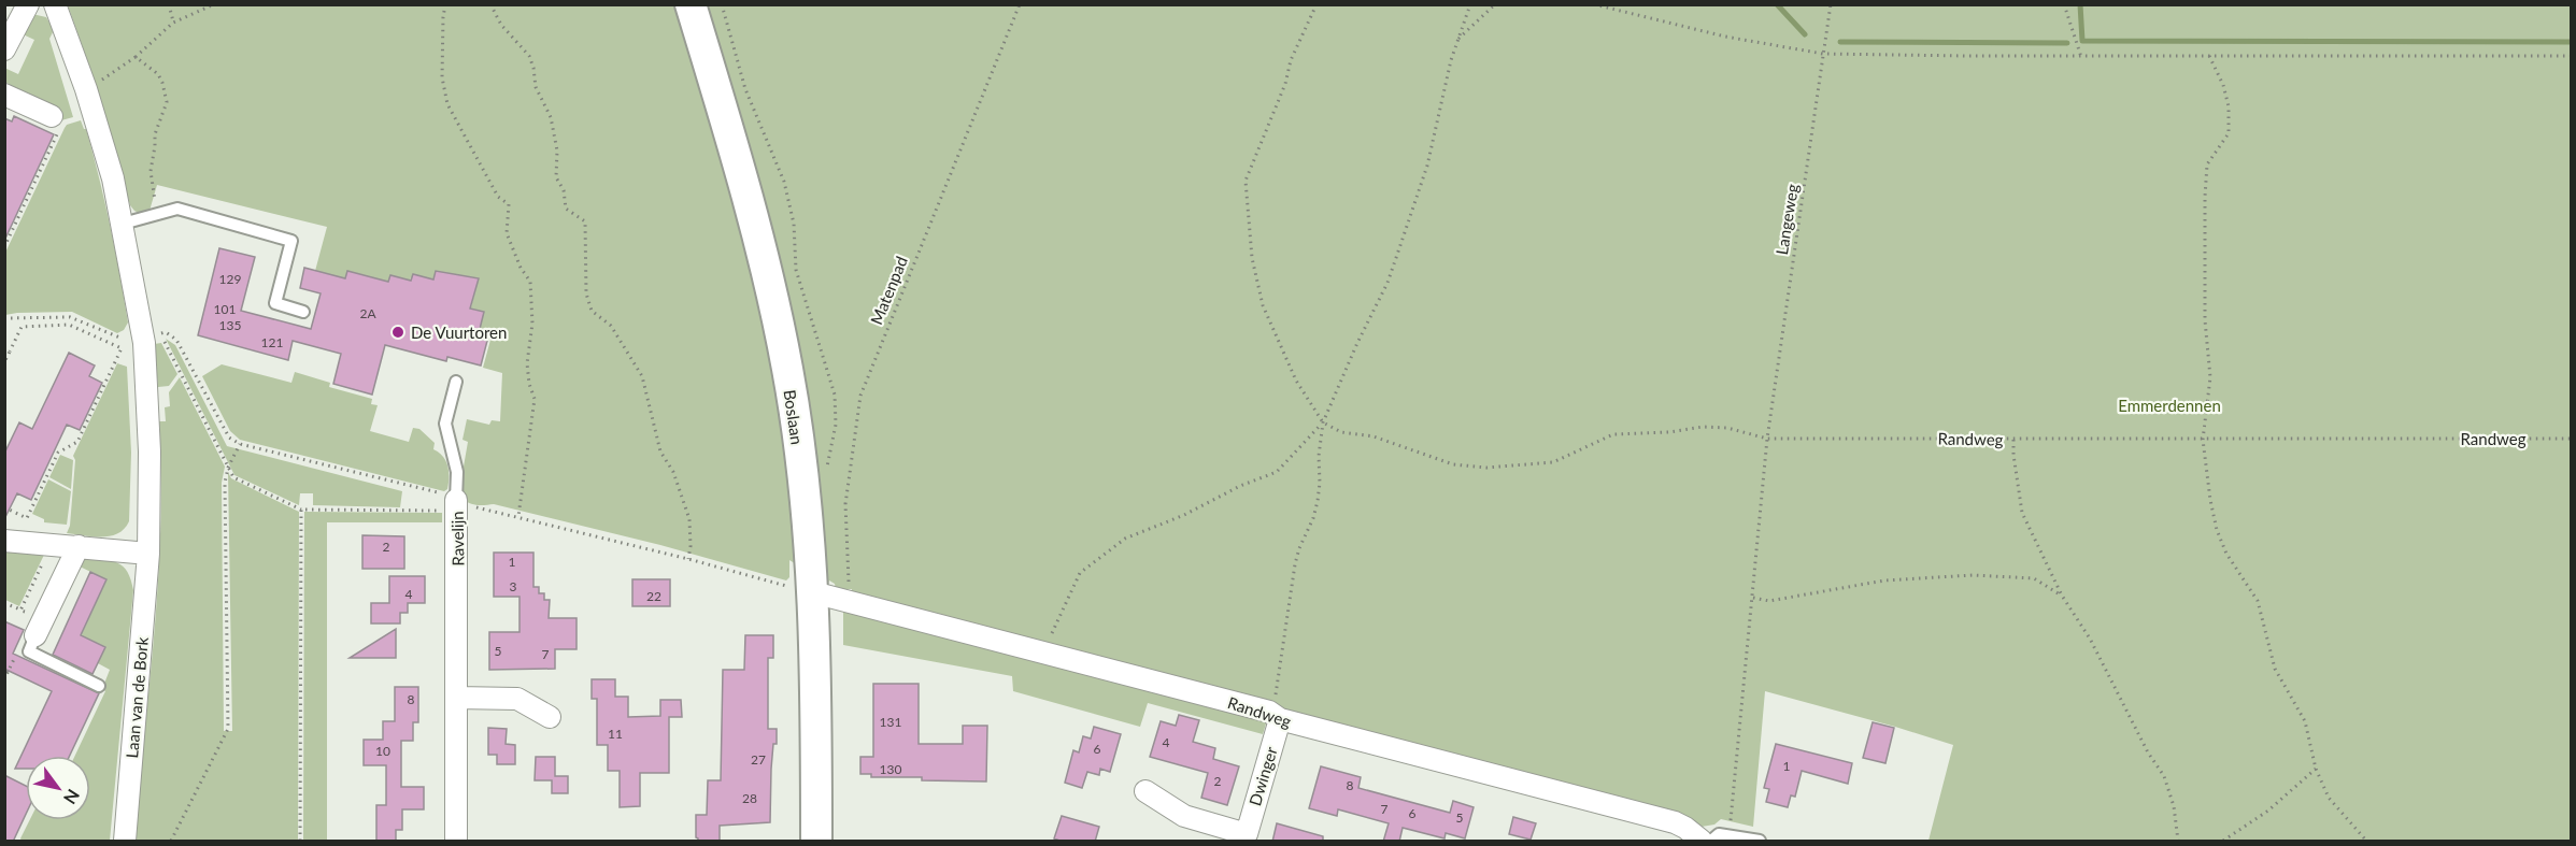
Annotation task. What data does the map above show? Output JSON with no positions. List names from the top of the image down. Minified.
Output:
{"streets":{"main road":["Boslaan"],"street":["Randweg","Ravelijn","Laan van de Bork","Dwinger"],"path":["Langeweg","Matenpad"]},"crossings":[["Langeweg","Randweg"],["Matenpad","Randweg"],["Boslaan","Randweg"],["Randweg","Dwinger"]],"parks":["Emmerdennen"],"places":["De Vuurtoren"],"house_numbers":["129","101","2A","135","121","2","1","3","4","22","5","7","8","131","11","4","6","10","27","1","130","2","8","28","7","6","5"],"north":"bottom right"}
